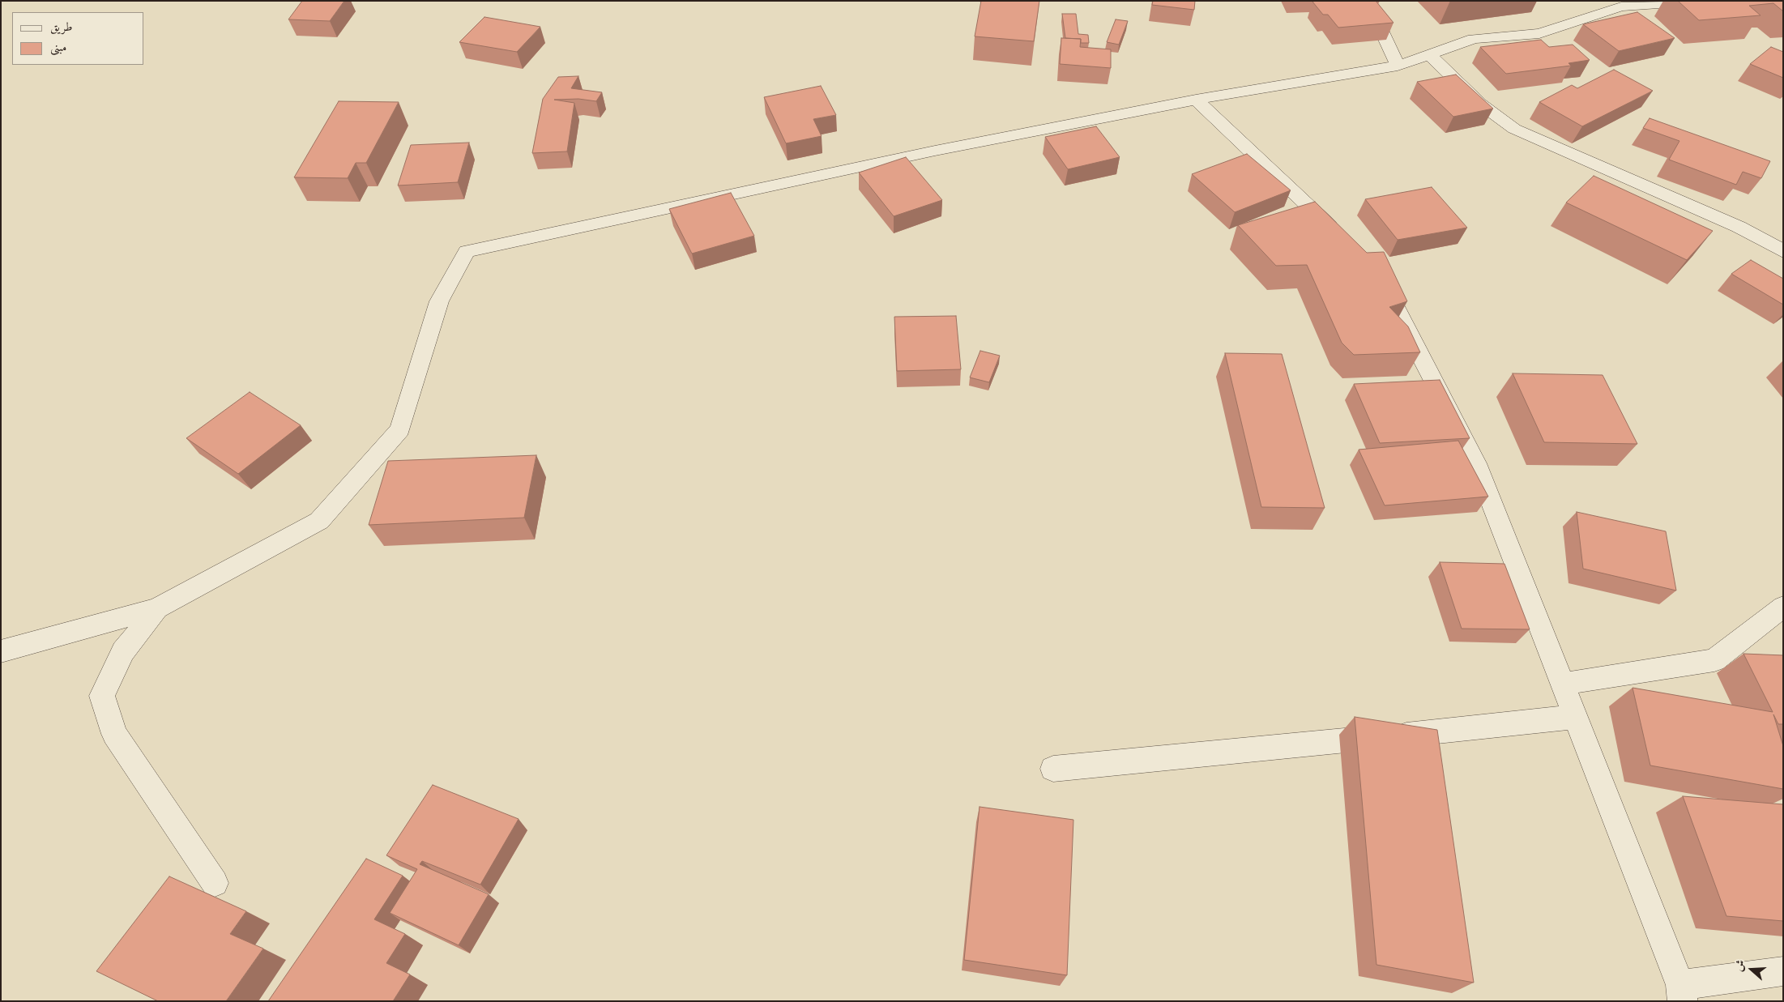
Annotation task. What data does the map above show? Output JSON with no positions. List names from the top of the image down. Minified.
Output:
{"legend":["طريق","مبنى"],"north":"left"}
